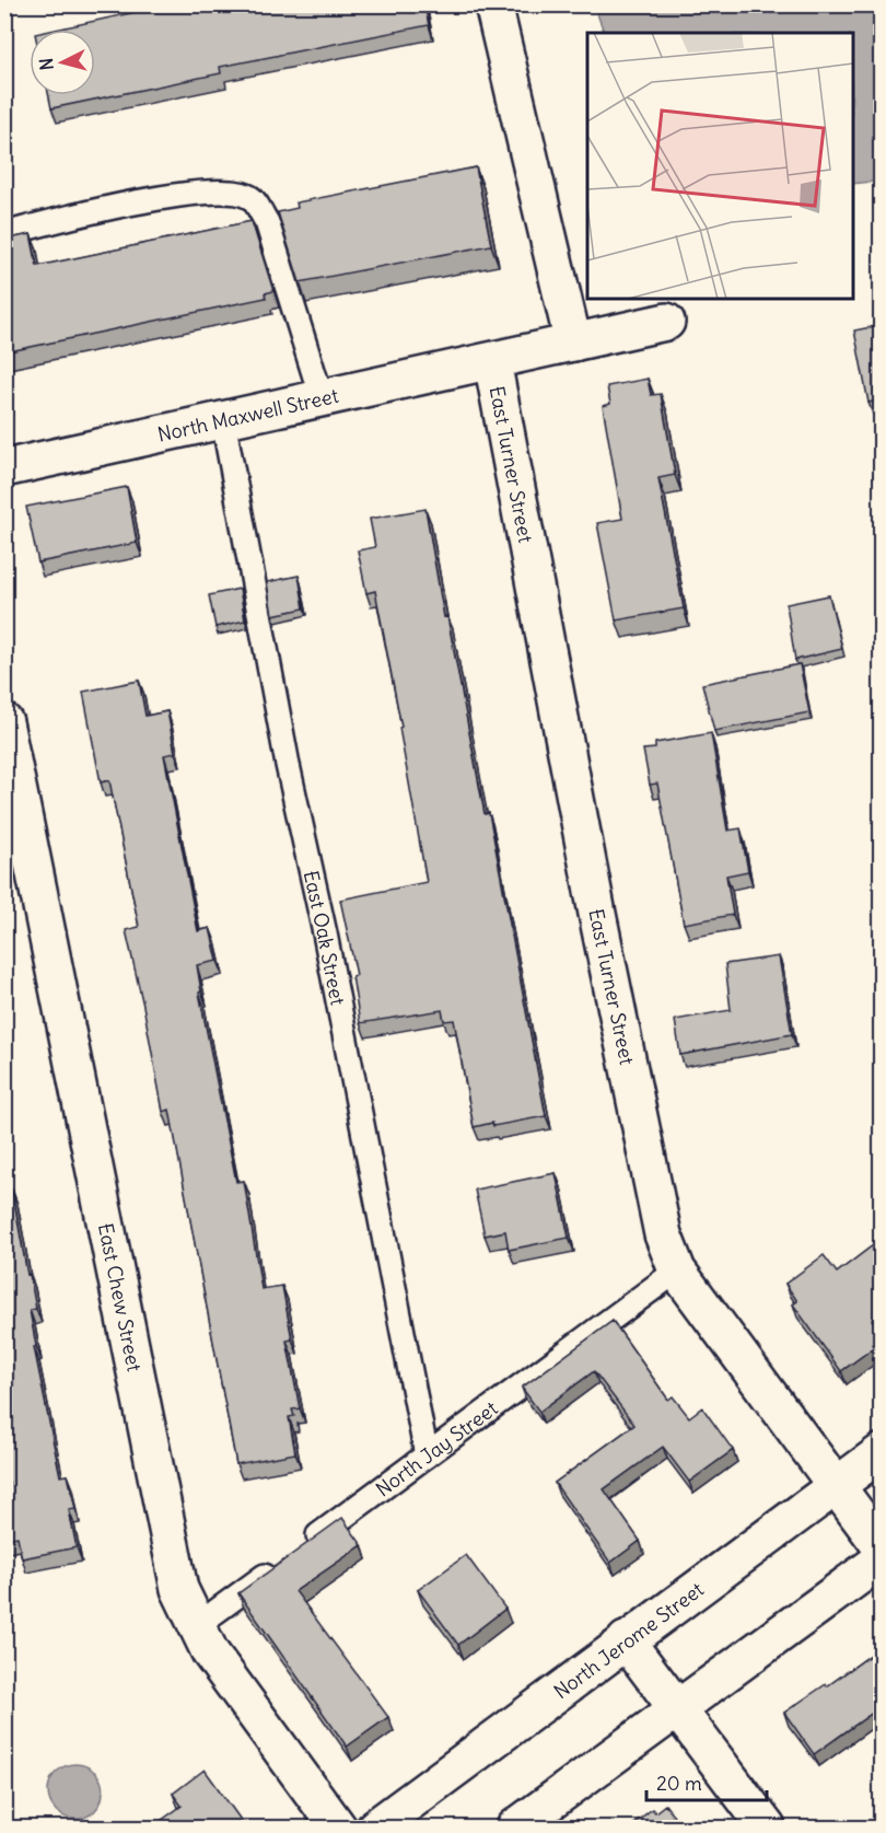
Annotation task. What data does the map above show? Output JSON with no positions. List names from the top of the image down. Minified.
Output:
{"streets":{"street":["North Maxwell Street","East Turner Street","East Chew Street","North Jerome Street"],"lane":["East Oak Street","North Jay Street"]},"crossings":[["North Maxwell Street","East Turner Street"],["North Maxwell Street","East Oak Street"],["East Turner Street","North Jay Street"],["East Turner Street","North Jerome Street"],["East Oak Street","North Jay Street"]],"scale_bar":"20 m","north":"left"}
